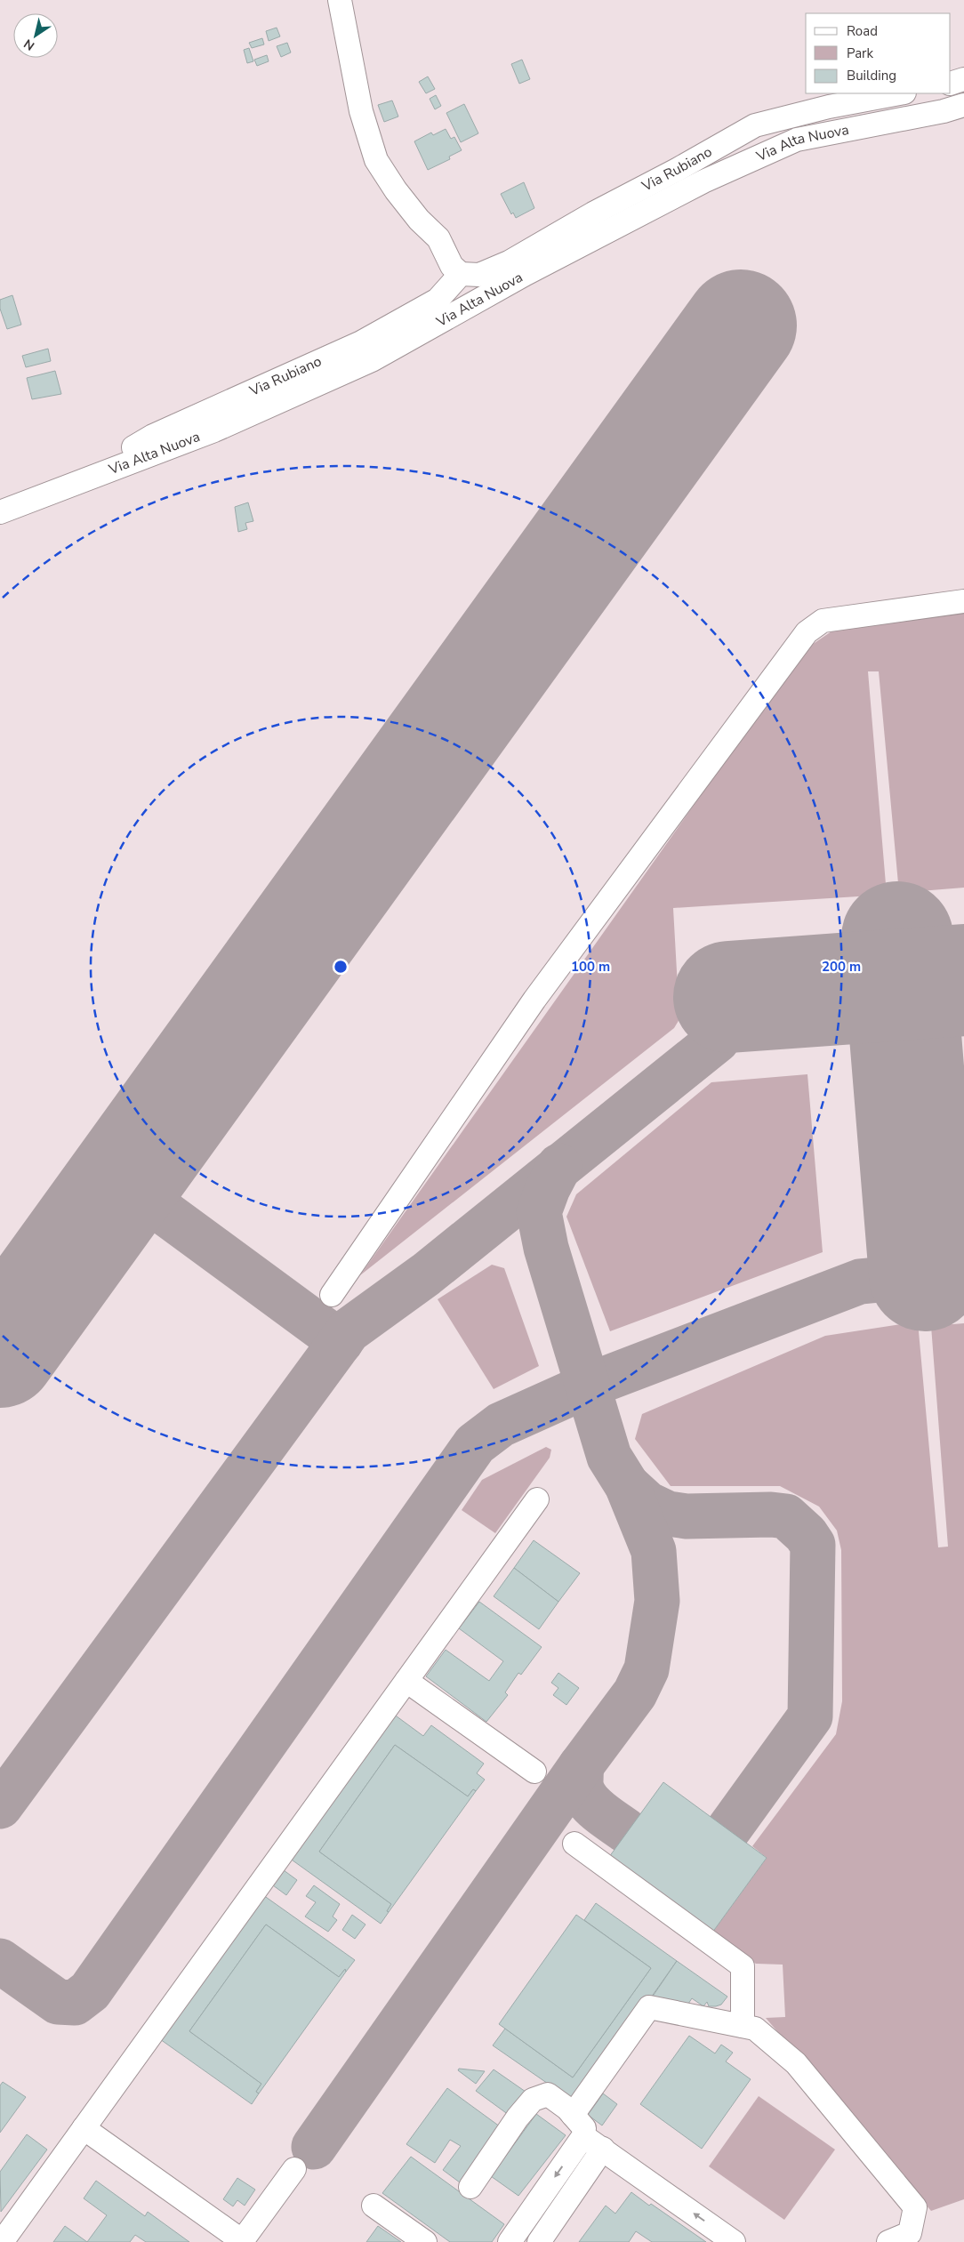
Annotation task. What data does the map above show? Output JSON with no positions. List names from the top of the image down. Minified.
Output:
{"streets":{"street":["Via Alta Nuova","Via Rubiano"]},"crossings":[["Via Alta Nuova","Via Rubiano"]],"legend":["Road","Park","Building"],"north":"bottom left","rings":["100 m","200 m"]}
